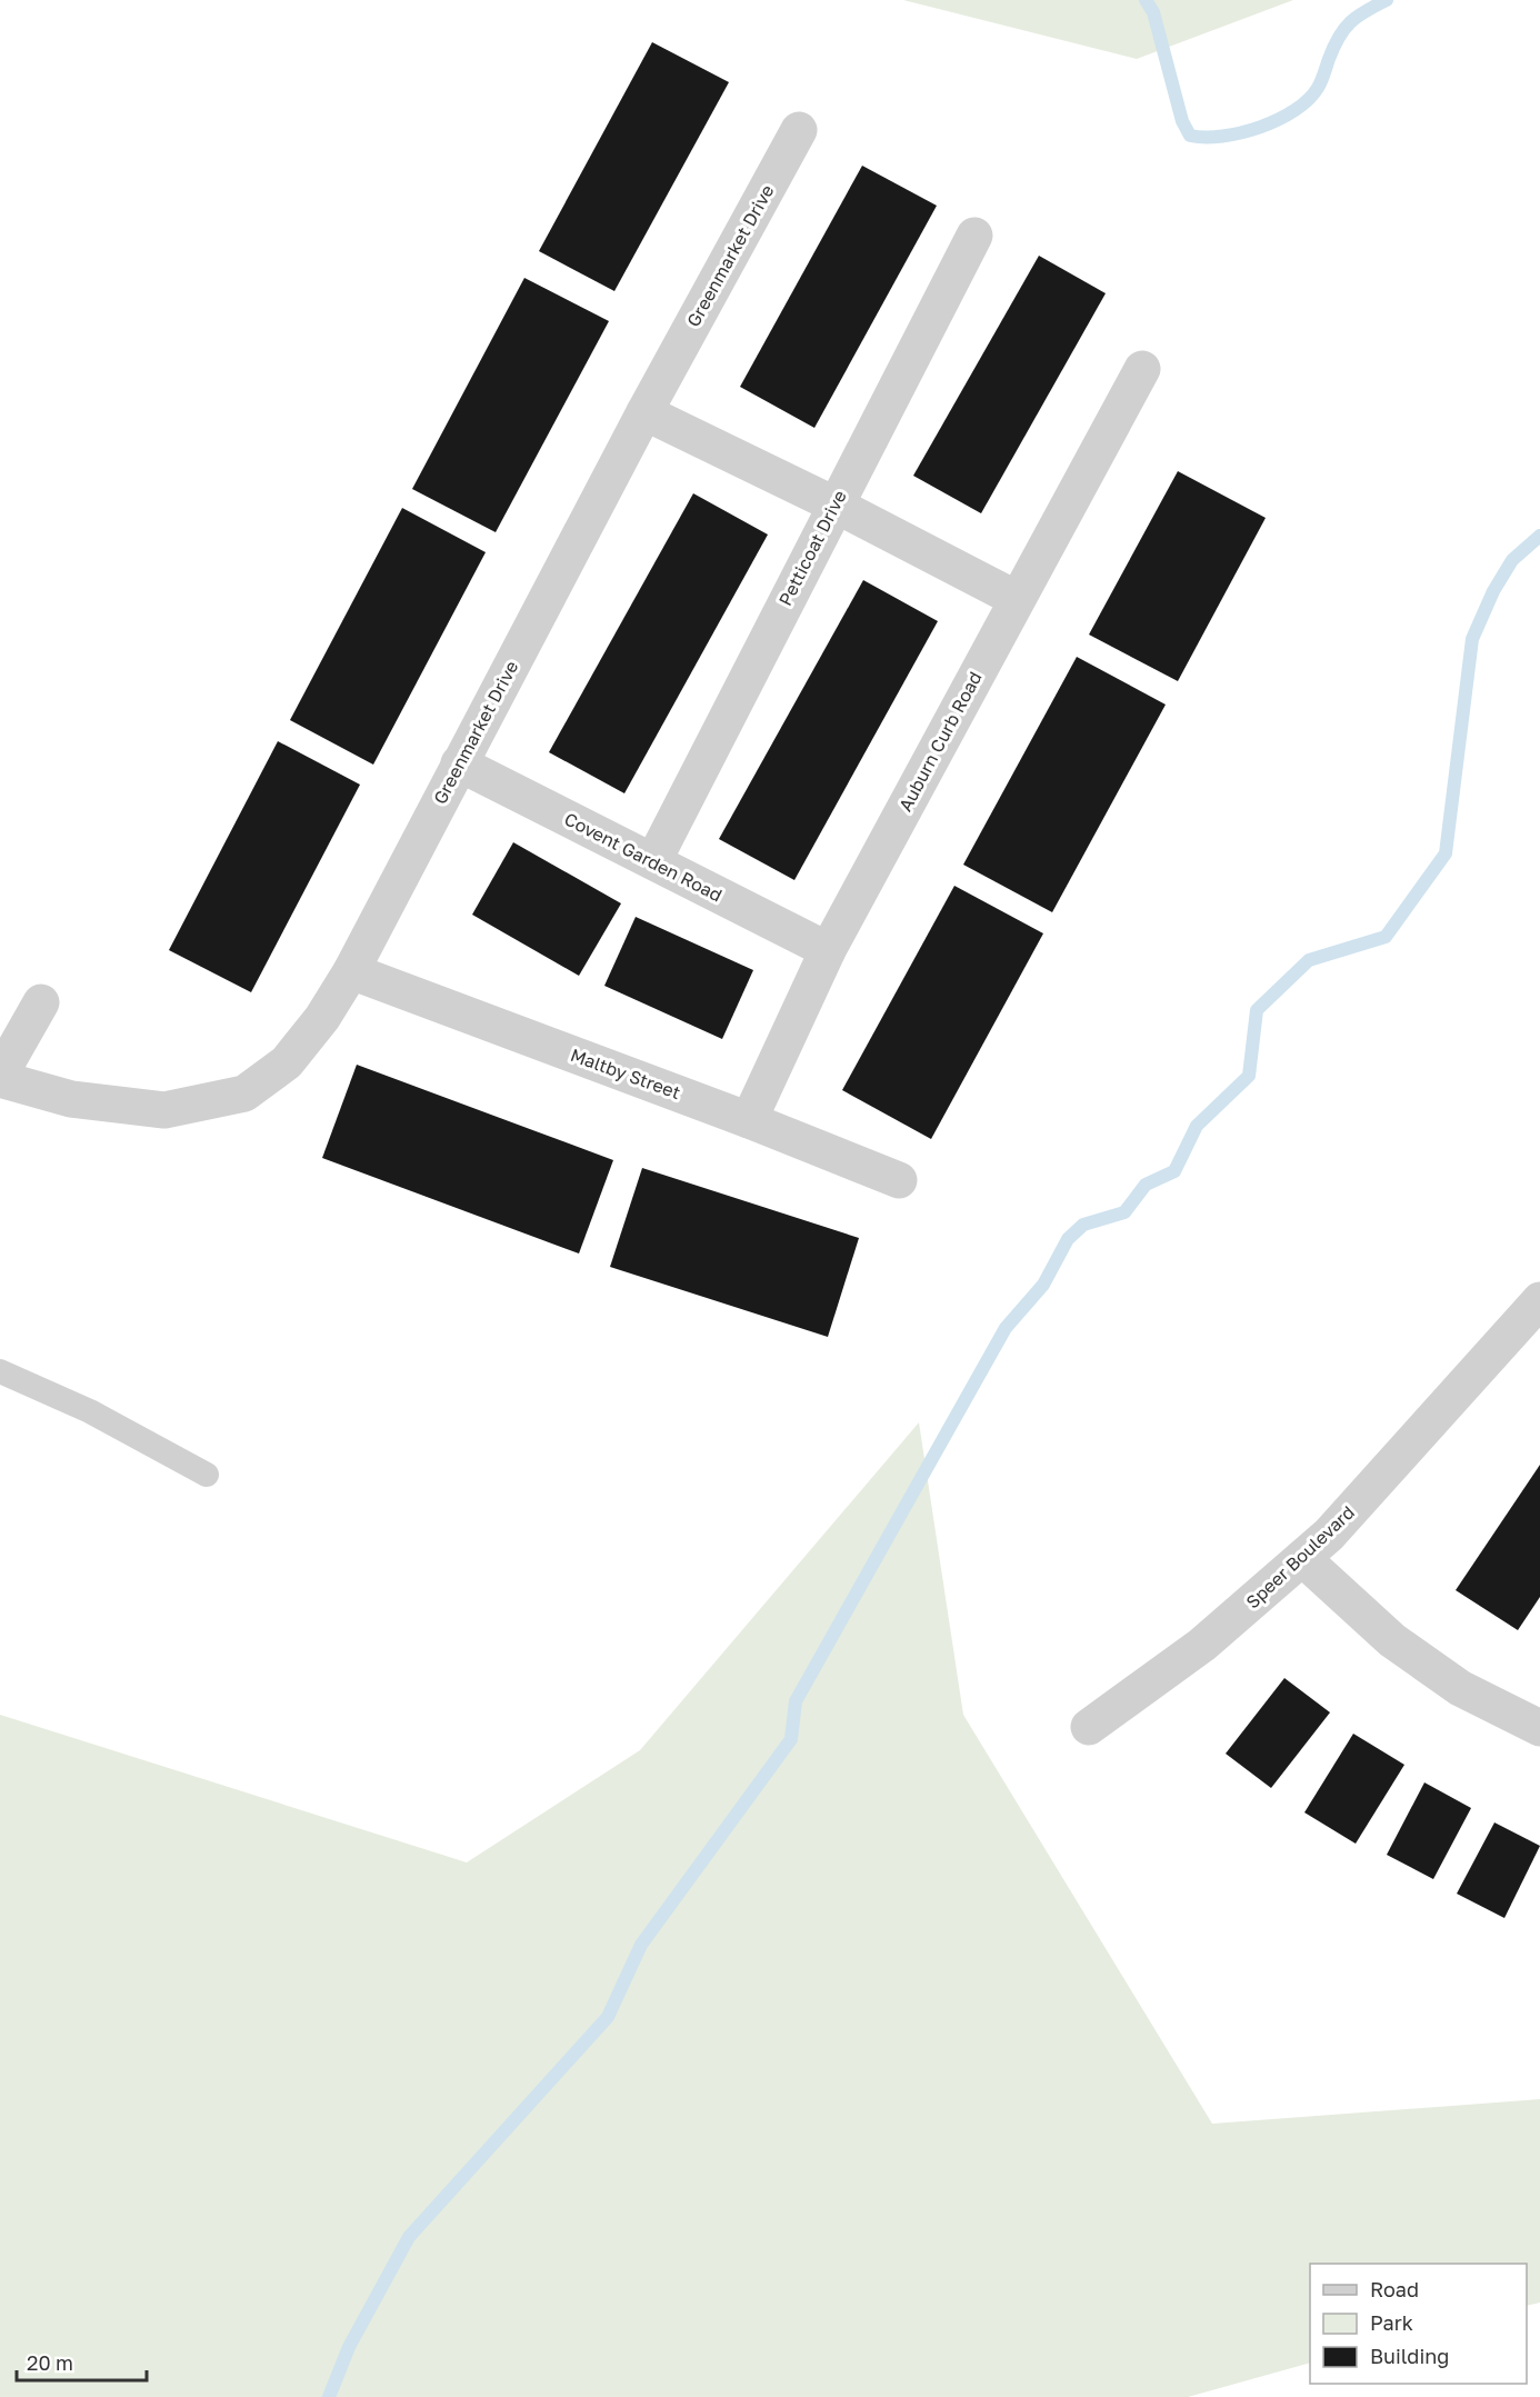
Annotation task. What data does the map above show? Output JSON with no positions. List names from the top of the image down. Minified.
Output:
{"streets":{"street":["Greenmarket Drive","Petticoat Drive","Auburn Curb Road","Covent Garden Road","Maltby Street","Speer Boulevard"]},"crossings":[["Greenmarket Drive","Covent Garden Road"],["Greenmarket Drive","Maltby Street"],["Petticoat Drive","Covent Garden Road"],["Auburn Curb Road","Covent Garden Road"],["Auburn Curb Road","Maltby Street"]],"legend":["Road","Park","Building"],"scale_bar":"20 m"}
